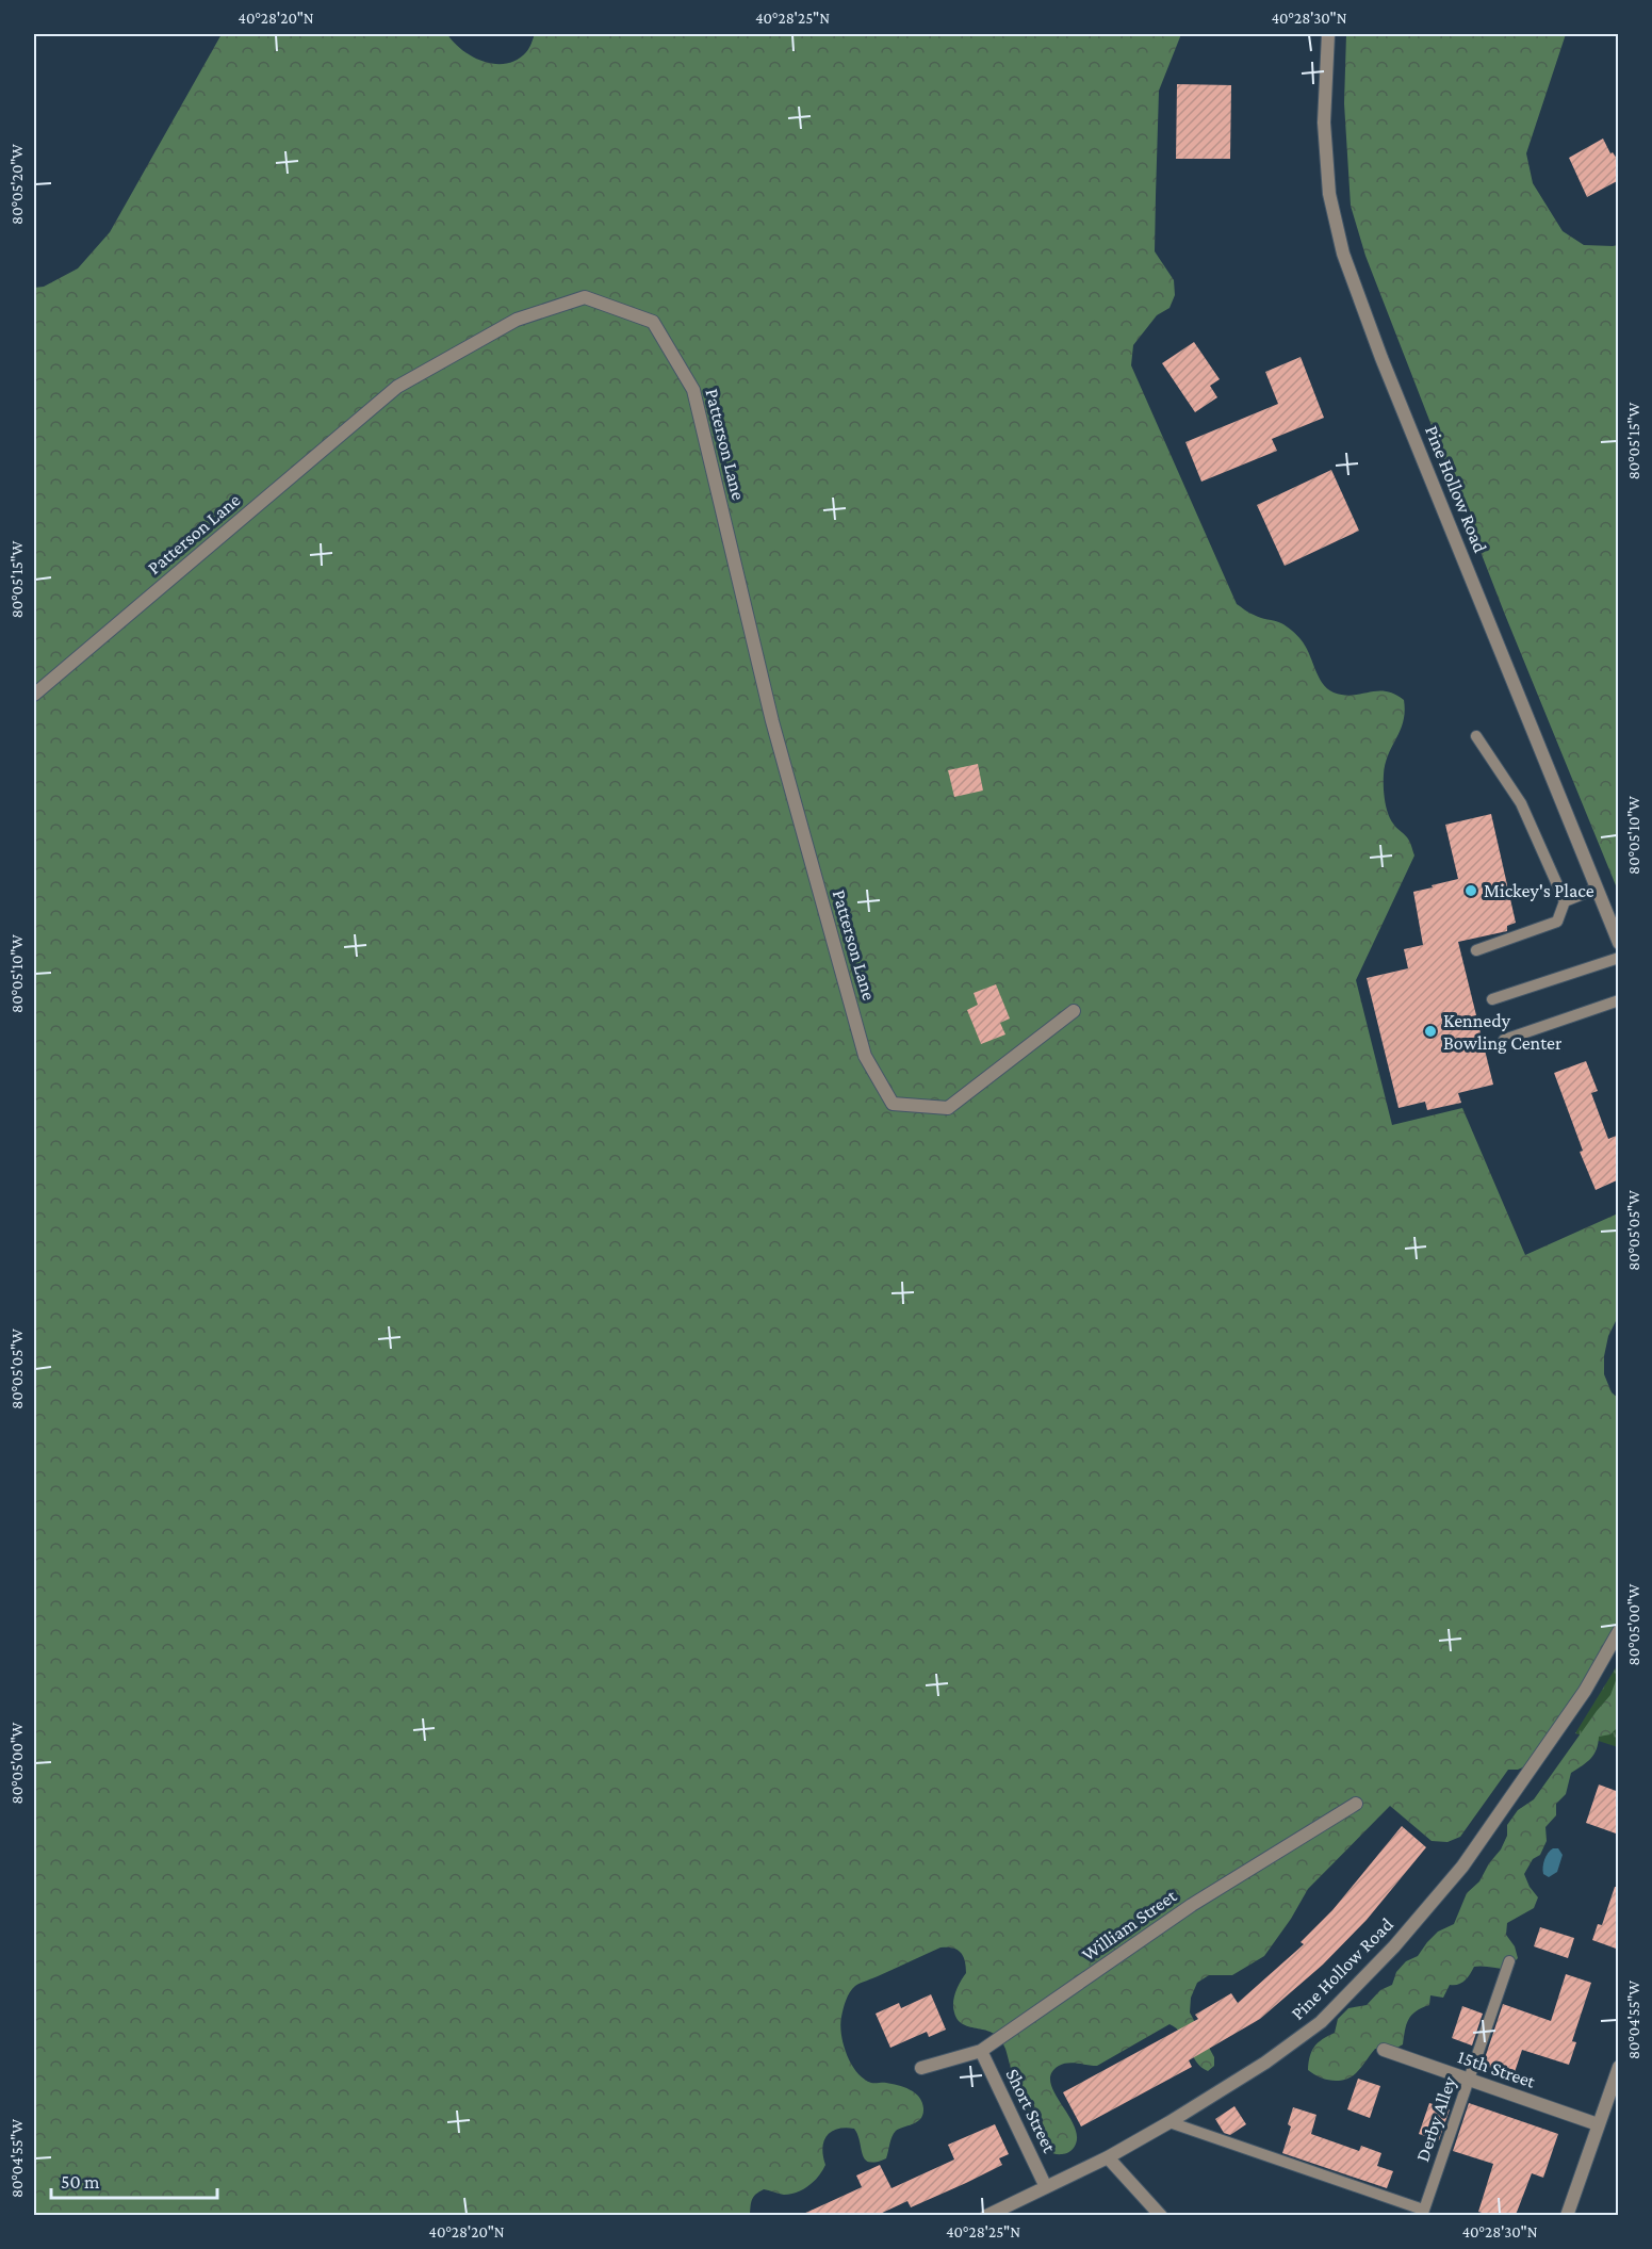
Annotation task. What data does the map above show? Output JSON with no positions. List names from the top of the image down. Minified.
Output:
{"streets":{"street":["Patterson Lane","Pine Hollow Road","William Street","15th Street","Short Street"],"lane":["Derby Alley"]},"crossings":[["Pine Hollow Road","Short Street"],["William Street","Short Street"],["15th Street","Derby Alley"]],"places":["Mickey's Place","Kennedy Bowling Center"],"scale_bar":"50 m","coordinates":["40°28'20\"N","40°28'25\"N","40°28'30\"N","80°05'20\"W","80°05'15\"W","80°05'10\"W","80°05'05\"W","80°05'00\"W","80°04'55\"W"]}
